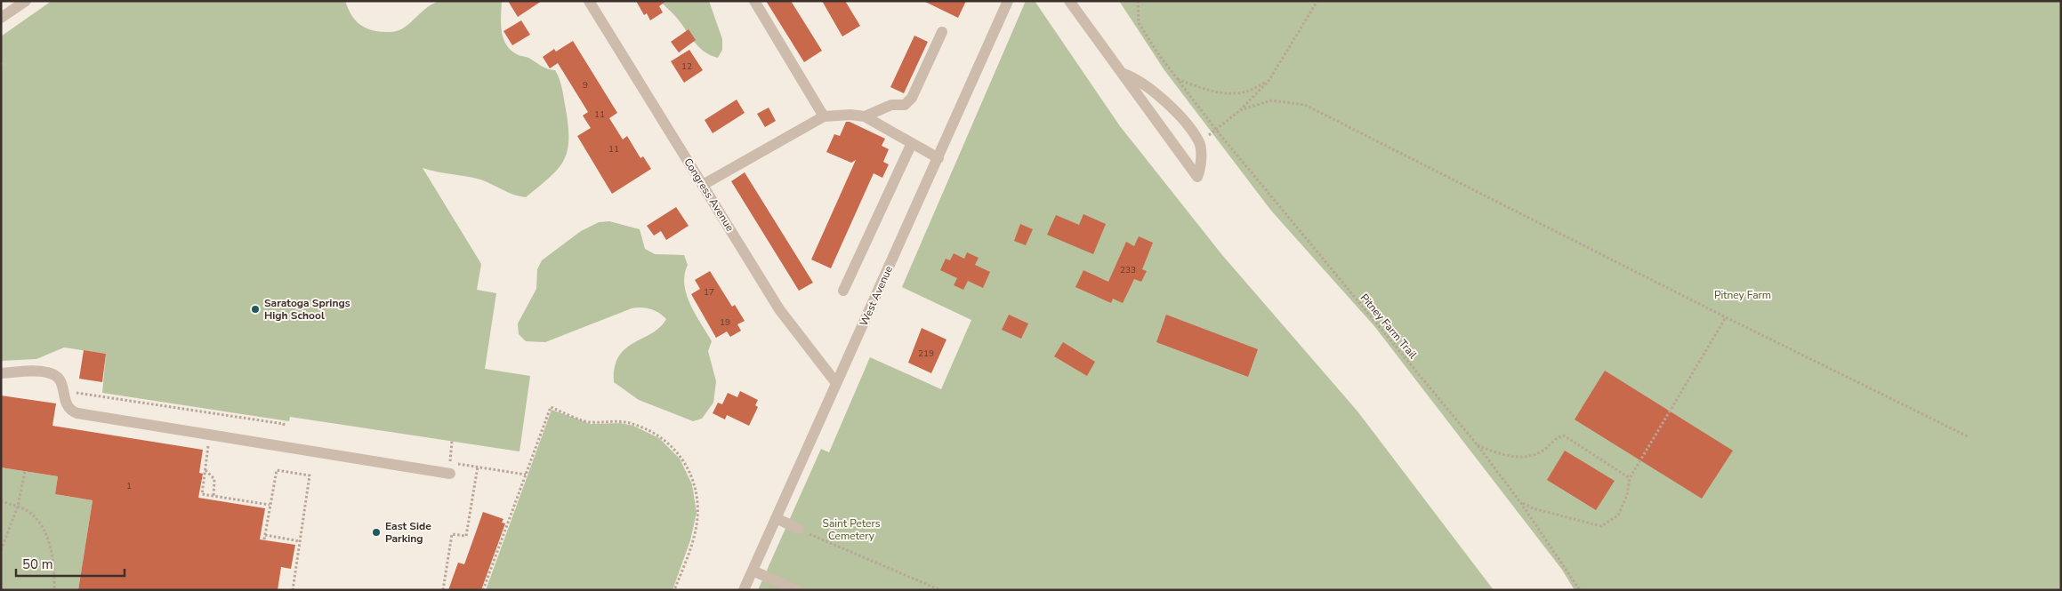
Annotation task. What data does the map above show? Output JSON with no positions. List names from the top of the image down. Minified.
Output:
{"streets":{"street":["Congress Avenue","West Avenue"],"path":["Pitney Farm Trail"]},"crossings":[["Congress Avenue","West Avenue"]],"parks":["Pitney Farm","Saint Peters Cemetery"],"places":["Saratoga Springs High School","East Side Parking"],"house_numbers":["12","9","11","11","233","17","19","219","1"],"scale_bar":"50 m"}
